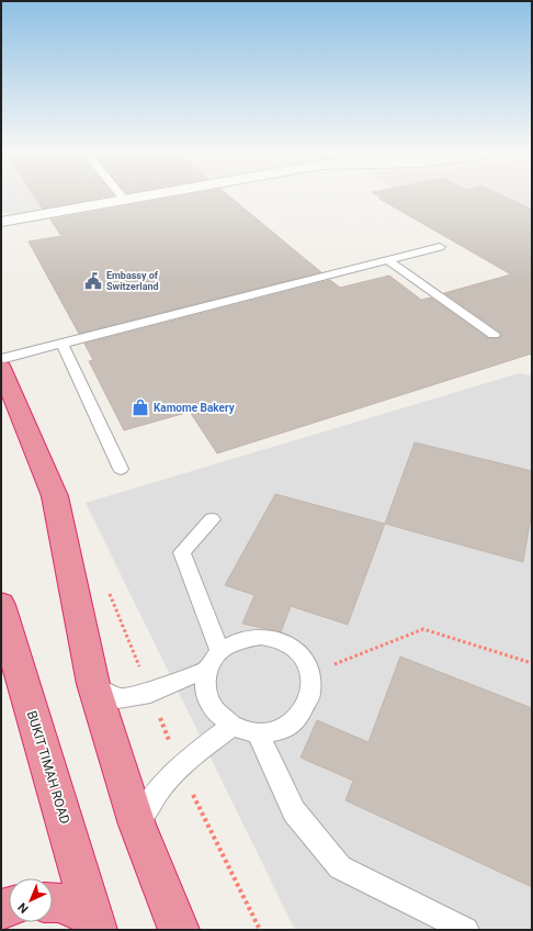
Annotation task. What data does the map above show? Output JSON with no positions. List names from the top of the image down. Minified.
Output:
{"streets":{"highway":["BUKIT TIMAH ROAD"]},"places":{"public building":["Embassy of Switzerland"],"shop":["Kamome Bakery"]},"north":"bottom left"}
